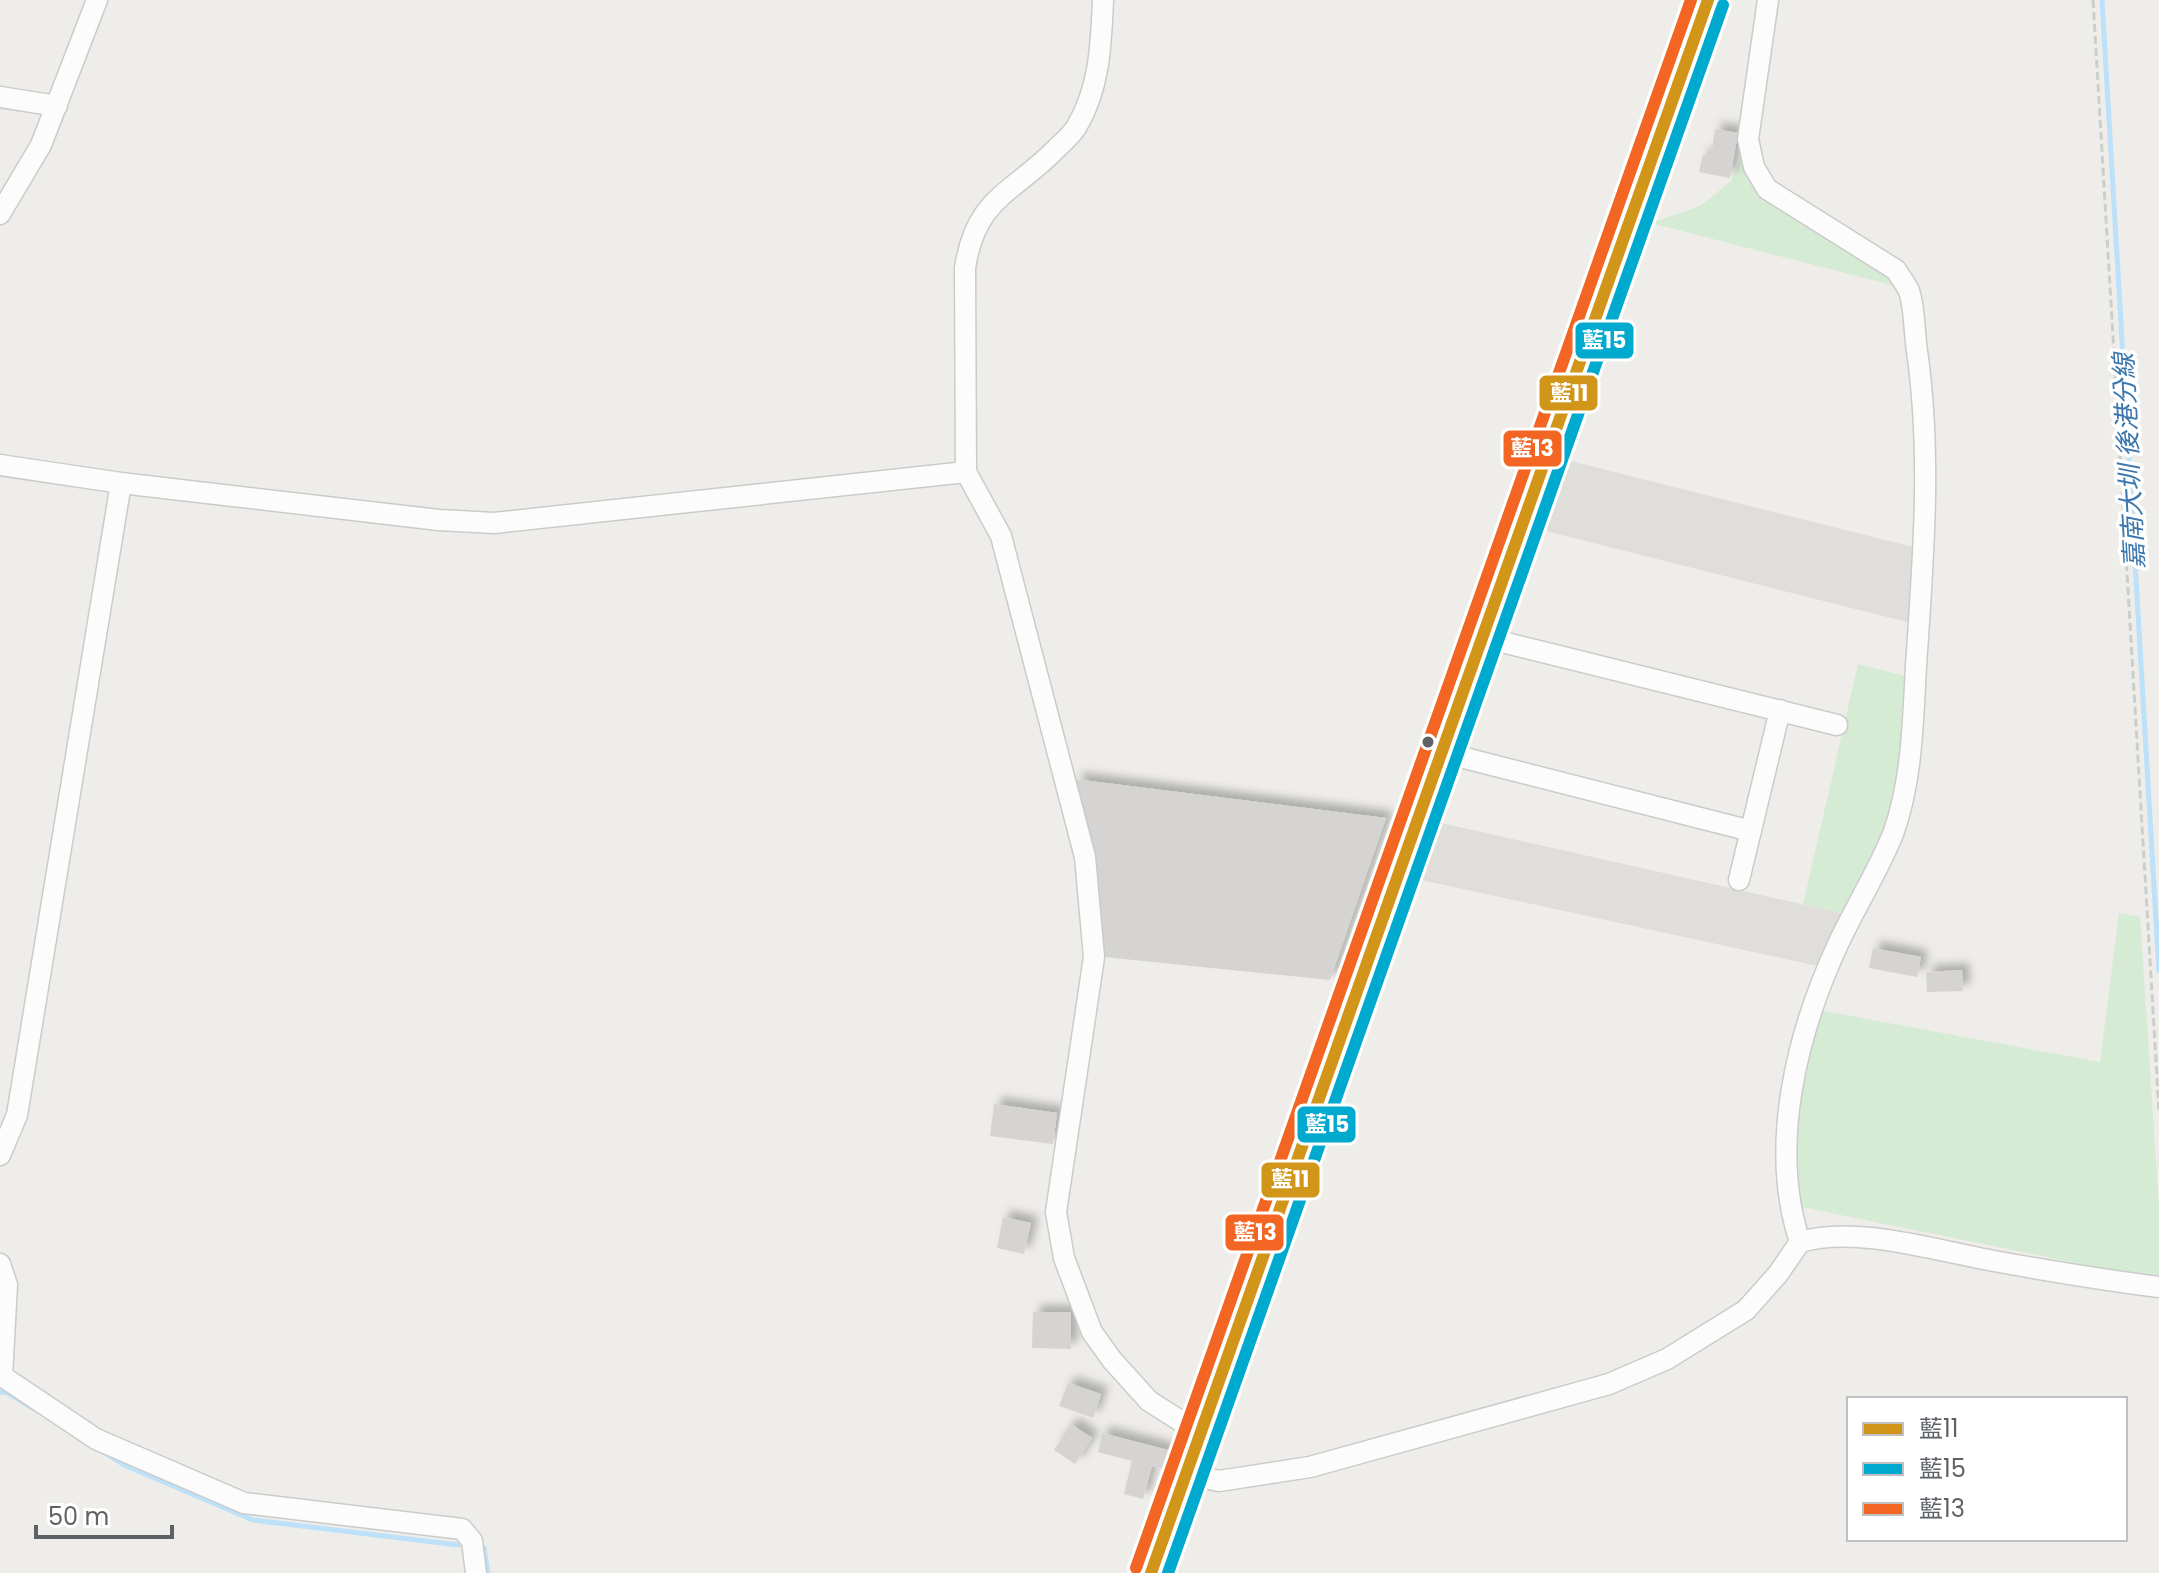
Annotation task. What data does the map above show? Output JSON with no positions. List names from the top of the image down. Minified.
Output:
{"water":["嘉南大圳 後港分線"],"lines":["transit line 藍11","transit line 藍13","transit line 藍15"],"legend":["藍11","藍15","藍13"],"scale_bar":"50 m"}
